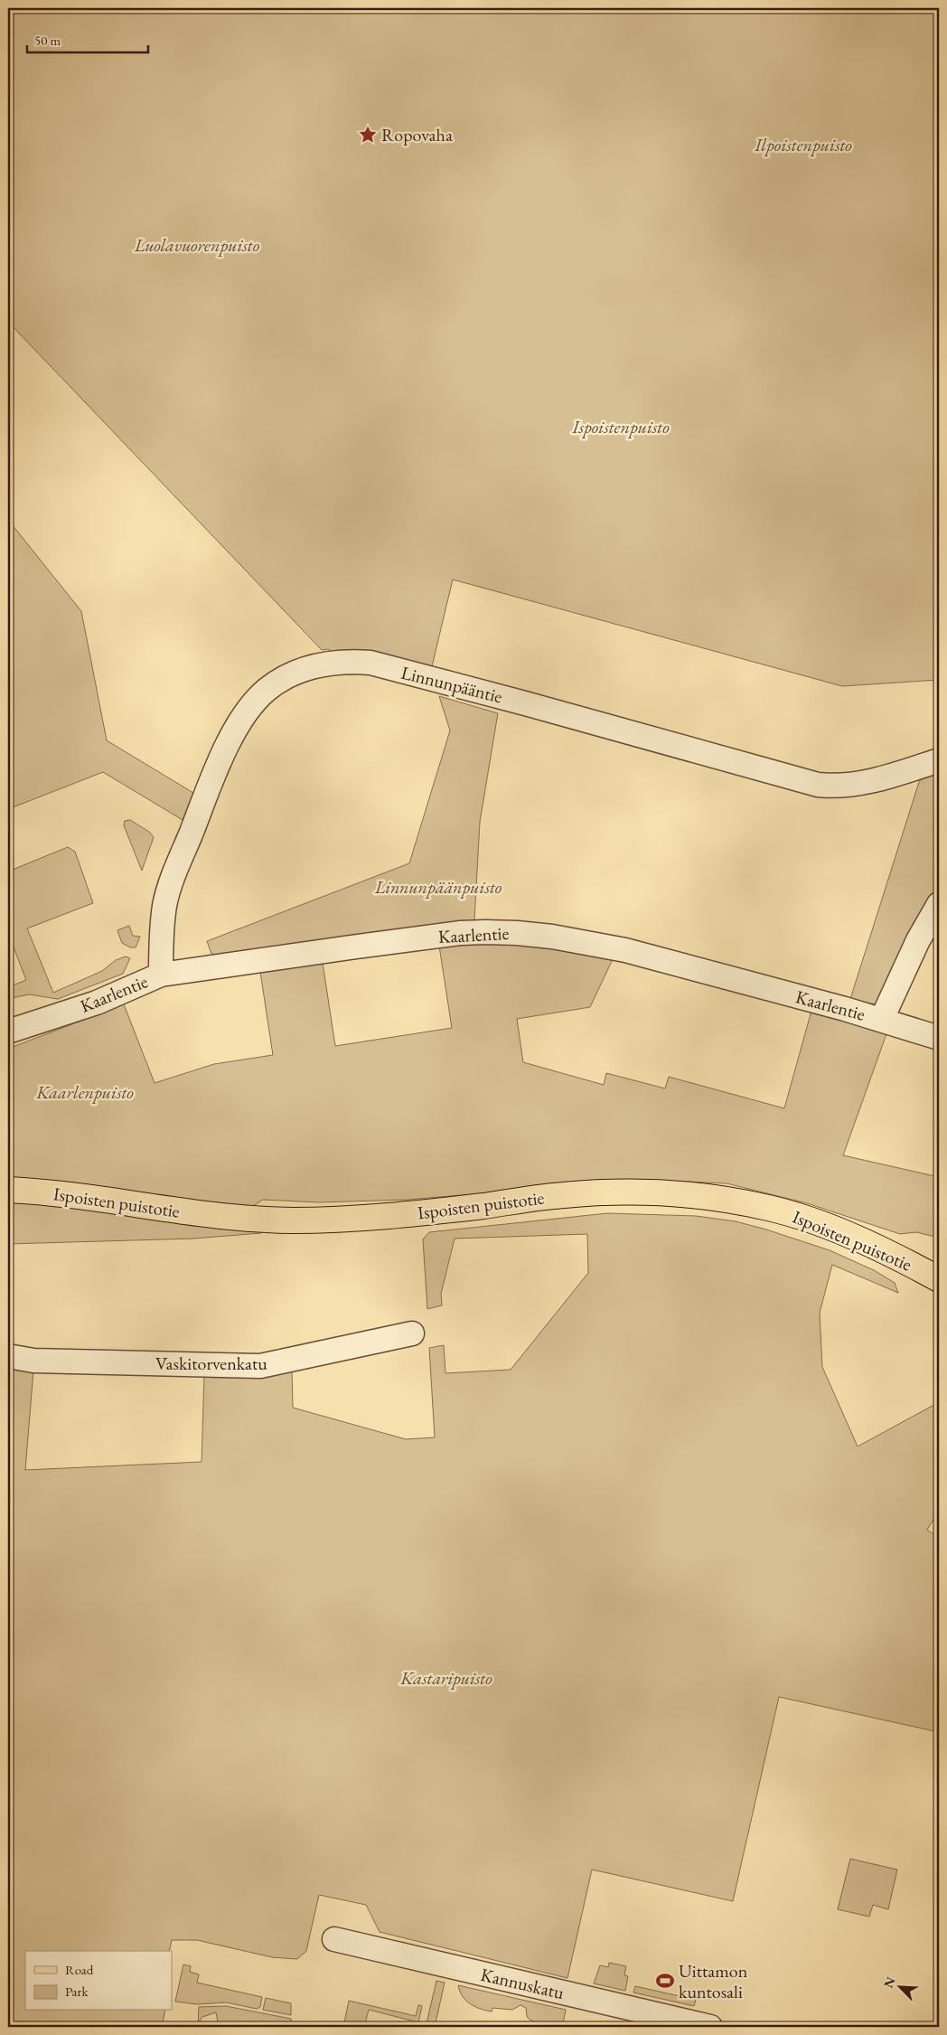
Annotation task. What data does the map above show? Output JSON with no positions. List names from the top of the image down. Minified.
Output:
{"streets":{"main road":["Ispoisten puistotie"],"street":["Linnunpääntie","Kaarlentie","Vaskitorvenkatu","Kannuskatu"]},"crossings":[["Linnunpääntie","Kaarlentie"]],"parks":["Ilpoistenpuisto","Luolavuorenpuisto","Ispoistenpuisto","Linnunpäänpuisto","Kaarlenpuisto","Kastaripuisto"],"places":{"place":["Ropovaha"],"sports":["Uittamon kuntosali"]},"legend":["Road","Park"],"scale_bar":"50 m","north":"top left"}
